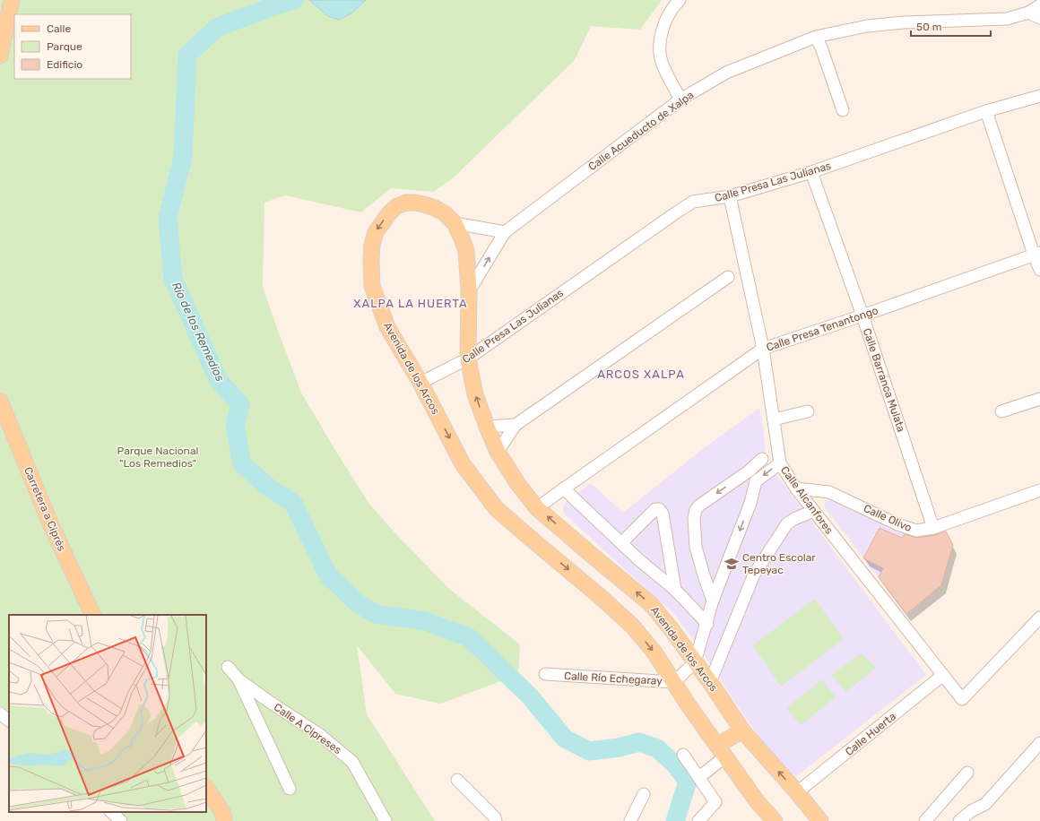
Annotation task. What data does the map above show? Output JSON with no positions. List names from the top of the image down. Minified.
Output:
{"streets":{"main road":["Avenida de los Arcos","Carretera a Ciprés"],"street":["Calle Acueducto de Xalpa","Calle Presa Las Julianas","Calle Presa Tenantongo","Calle Barranca Mulata","Calle Alcanfores","Calle Olivo","Calle Río Echegaray","Calle A Cipreses","Calle Huerta"]},"crossings":[["Calle Acueducto de Xalpa","Avenida de los Arcos"],["Calle Presa Las Julianas","Avenida de los Arcos"],["Calle Presa Las Julianas","Calle Barranca Mulata"],["Calle Presa Las Julianas","Calle Alcanfores"],["Calle Presa Tenantongo","Avenida de los Arcos"],["Calle Presa Tenantongo","Calle Barranca Mulata"],["Calle Presa Tenantongo","Calle Alcanfores"],["Avenida de los Arcos","Calle Río Echegaray"],["Avenida de los Arcos","Calle Huerta"],["Calle Barranca Mulata","Calle Olivo"],["Calle Alcanfores","Calle Olivo"],["Calle Alcanfores","Calle Huerta"]],"districts":["XALPA LA HUERTA","ARCOS XALPA"],"water":["Río de los Remedios"],"parks":["Parque Nacional \"Los Remedios\""],"places":{"school or university":["Centro Escolar Tepeyac"]},"legend":["Calle","Parque","Edificio"],"scale_bar":"50 m"}
